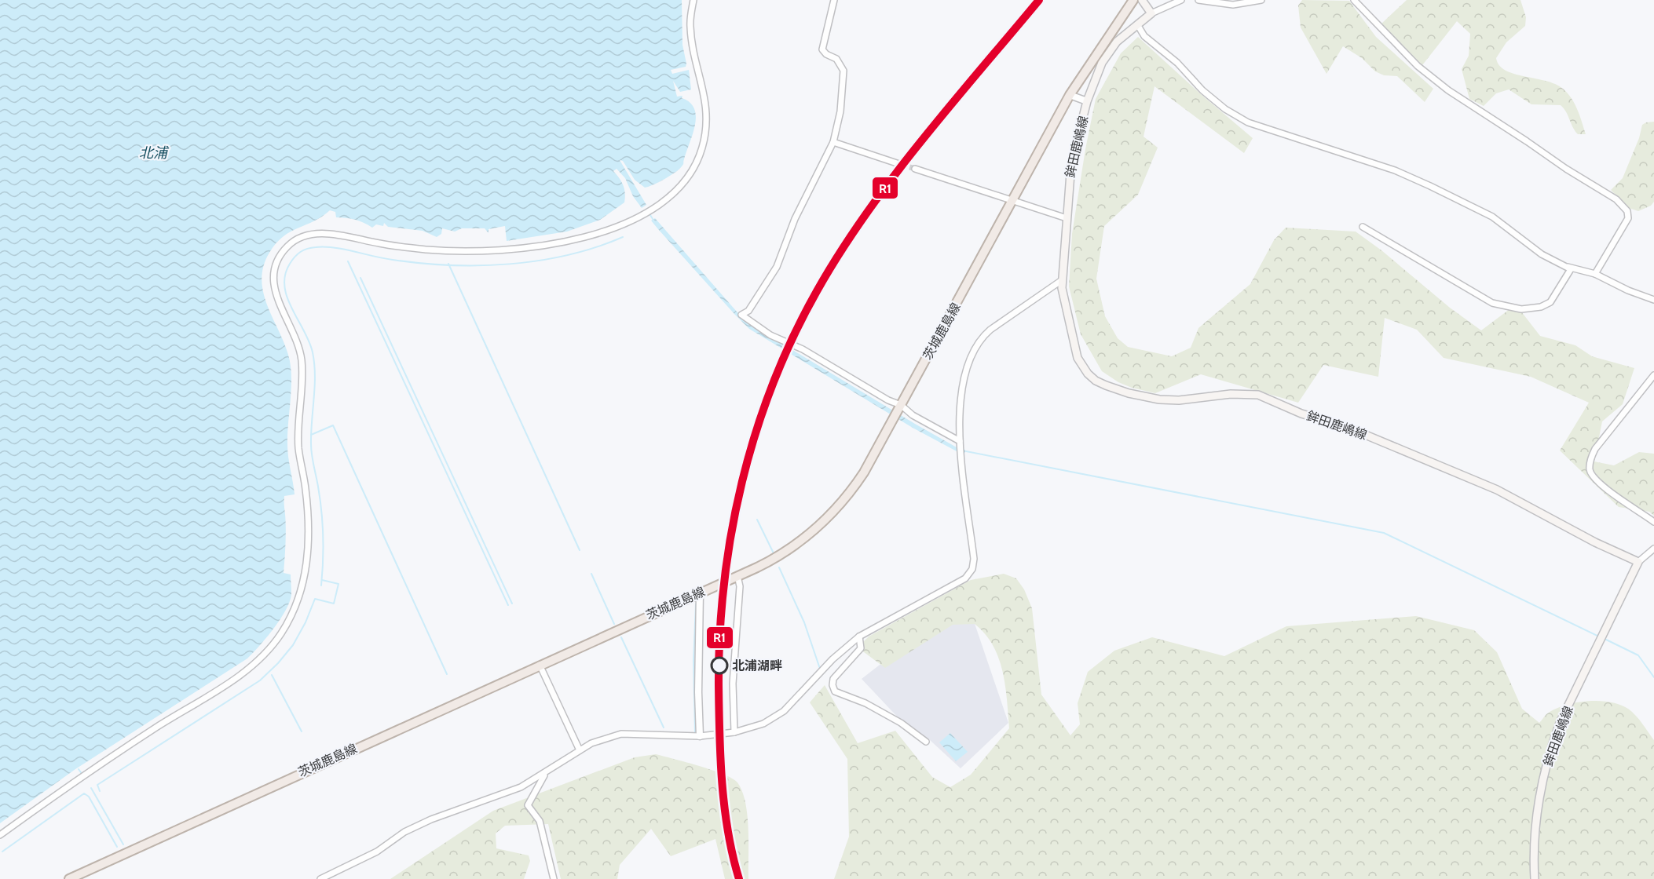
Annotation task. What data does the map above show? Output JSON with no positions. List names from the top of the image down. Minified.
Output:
{"streets":{"main road":["鉾田鹿嶋線","茨城鹿島線"]},"water":["北浦"],"places":["北浦湖畔"],"lines":["transit line R1"]}
